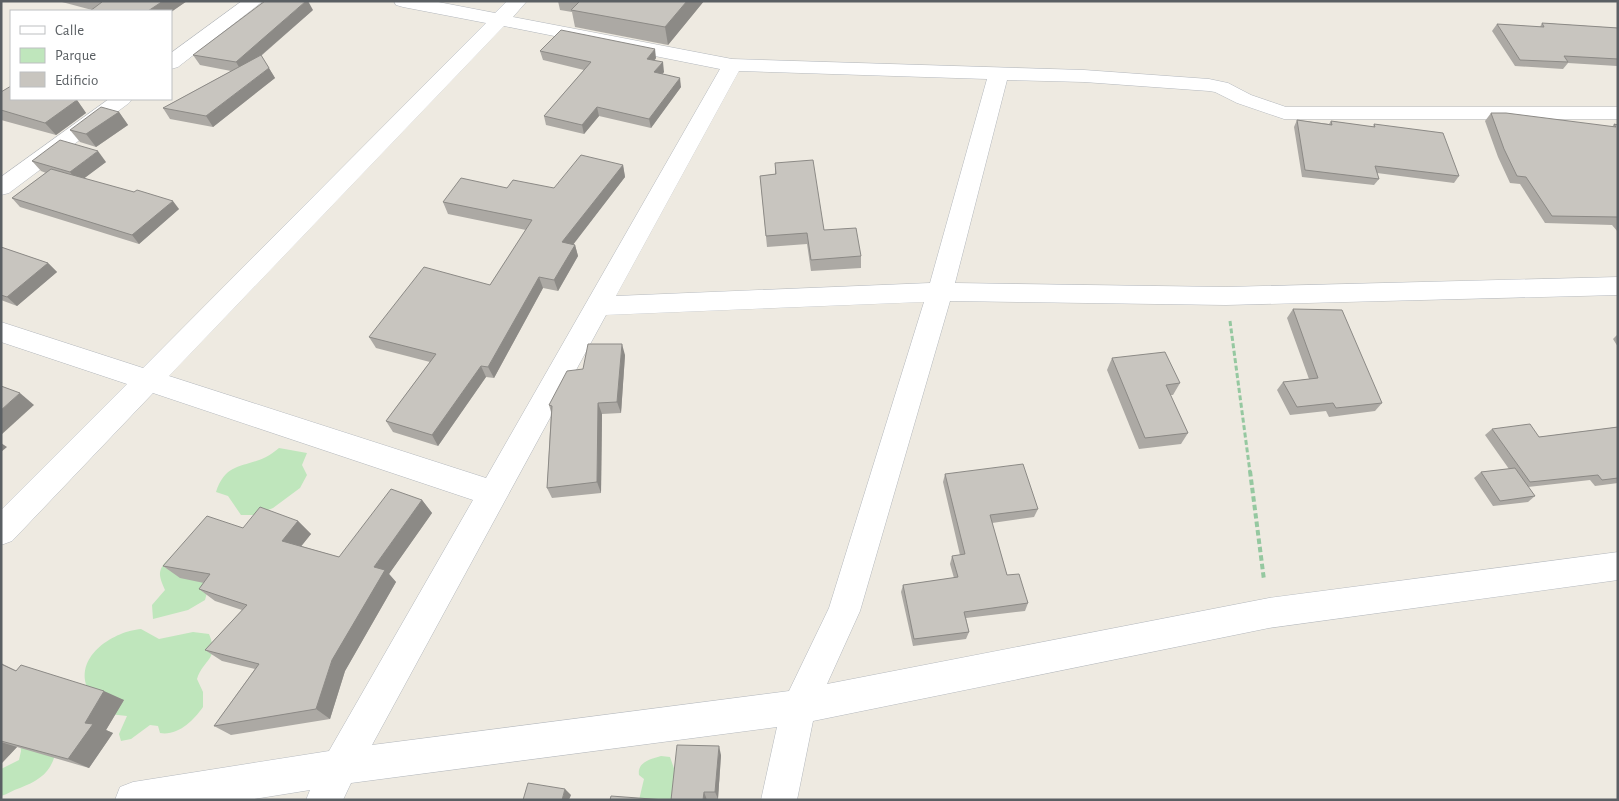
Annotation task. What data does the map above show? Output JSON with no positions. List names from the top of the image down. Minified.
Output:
{"legend":["Calle","Parque","Edificio"]}
